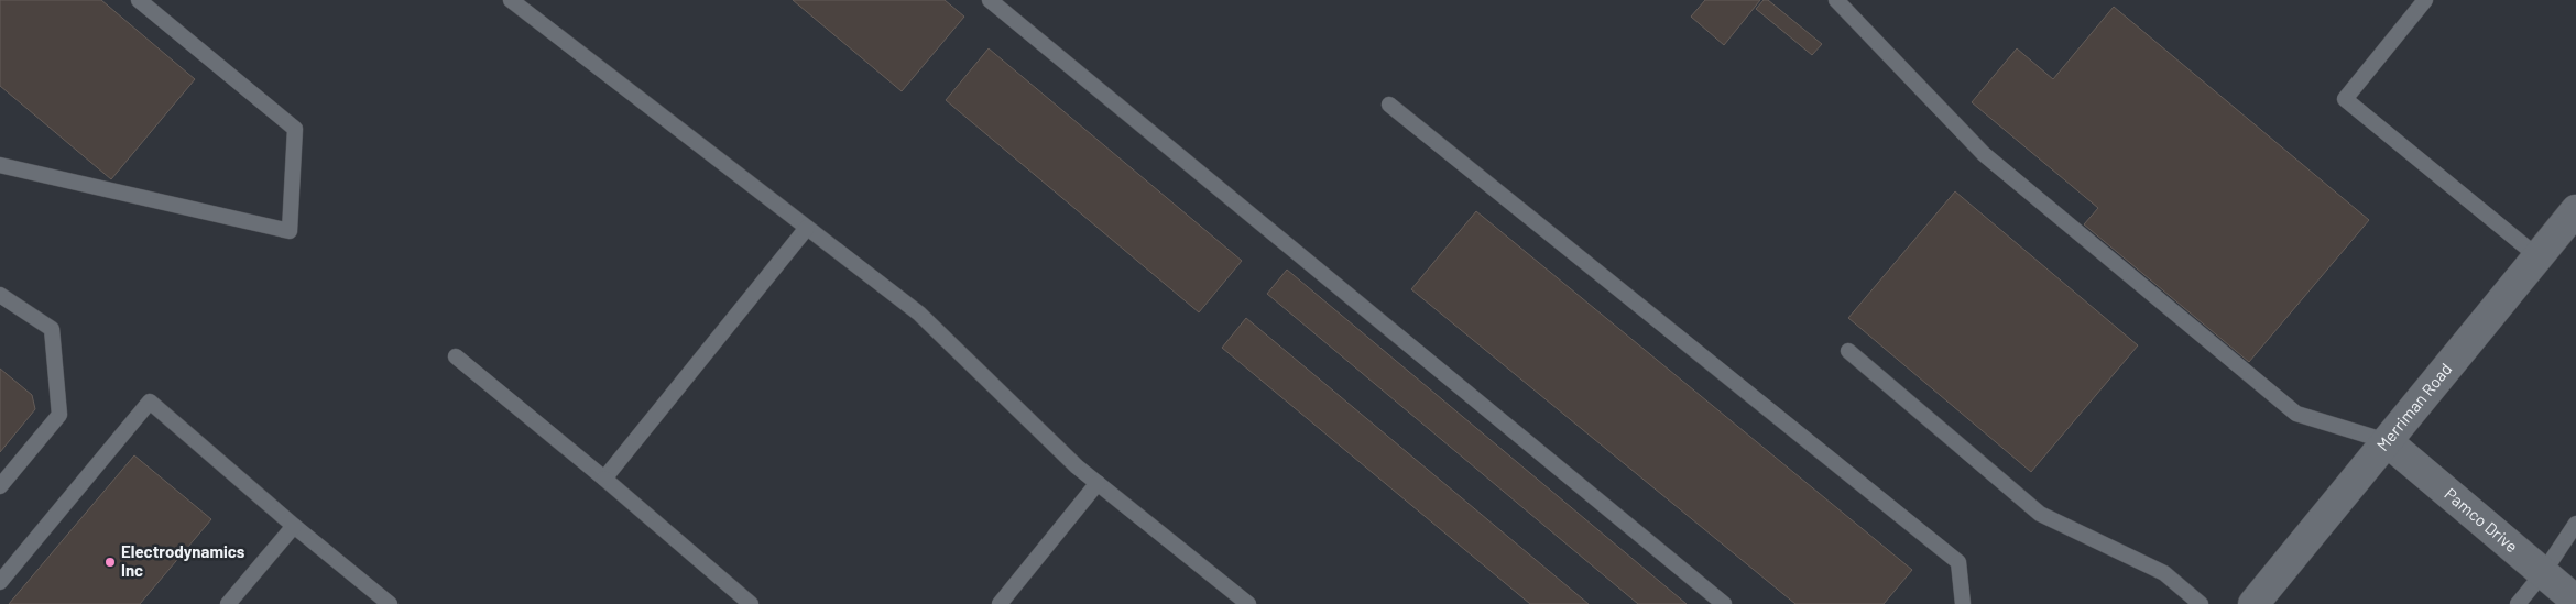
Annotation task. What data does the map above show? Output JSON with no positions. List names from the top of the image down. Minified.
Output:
{"streets":{"main road":["Merriman Road","Pamco Drive"]},"crossings":[["Merriman Road","Pamco Drive"]],"places":["Electrodynamics Inc"]}
